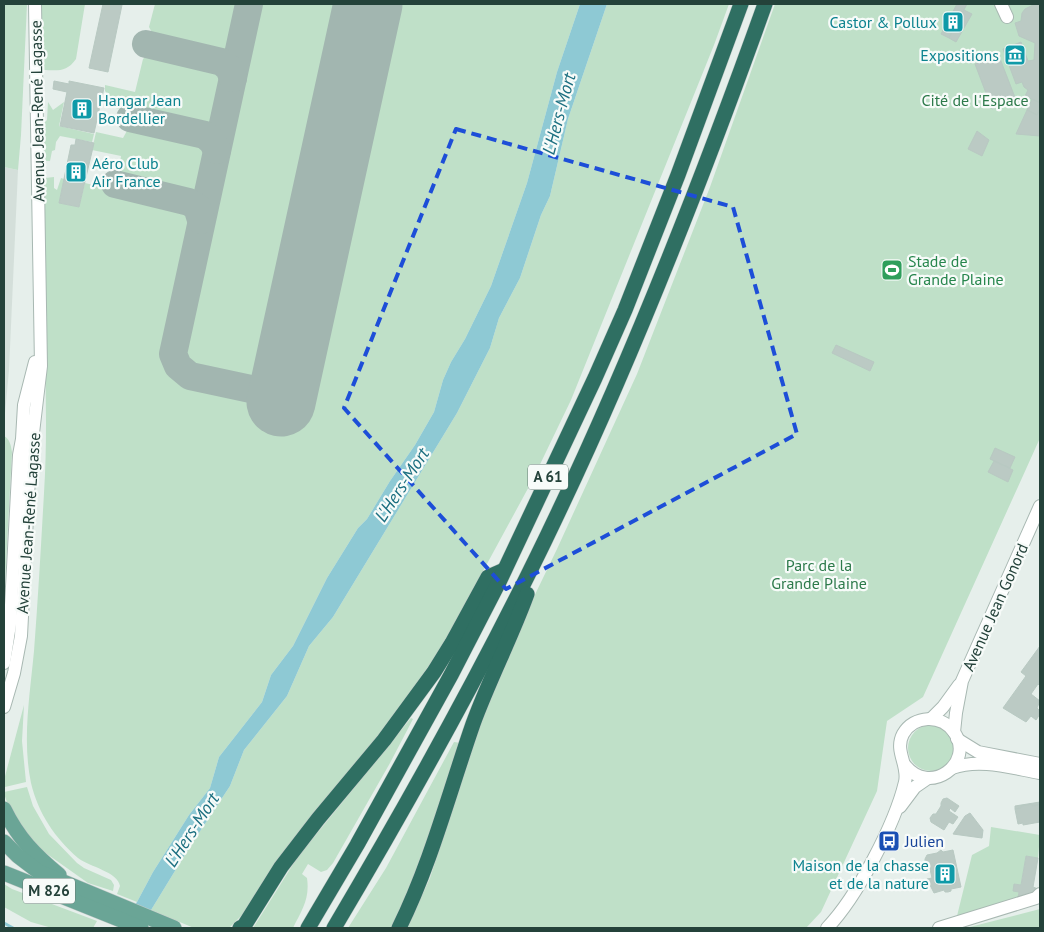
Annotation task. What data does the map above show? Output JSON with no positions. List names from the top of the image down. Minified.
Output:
{"streets":{"highway":["A 61"],"main road":["M 826"],"street":["Avenue Jean-René Lagasse","Avenue Jean Gonord"]},"water":["L'Hers-Mort"],"parks":["Cité de l'Espace","Parc de la Grande Plaine"],"places":{"building":["Castor & Pollux","Hangar Jean Bordellier","Aéro Club Air France","Maison de la chasse et de la nature"],"museum":["Expositions"],"sports":["Stade de Grande Plaine"],"bus stop":["Julien"]}}
